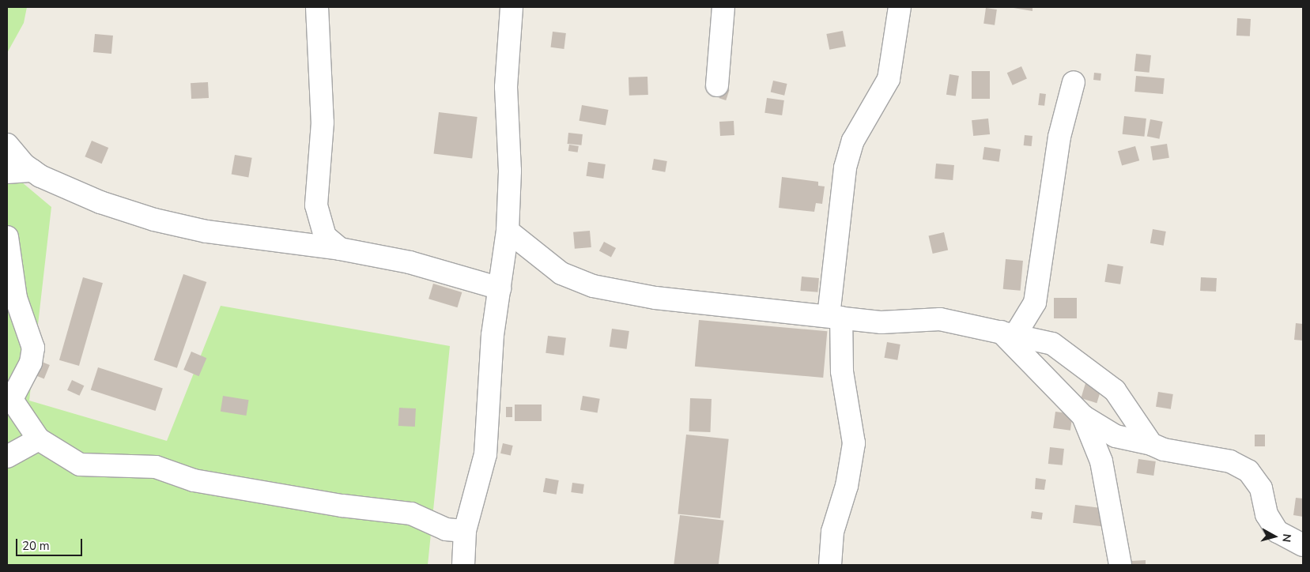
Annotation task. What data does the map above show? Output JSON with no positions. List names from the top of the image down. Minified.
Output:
{"scale_bar":"20 m","north":"right"}
